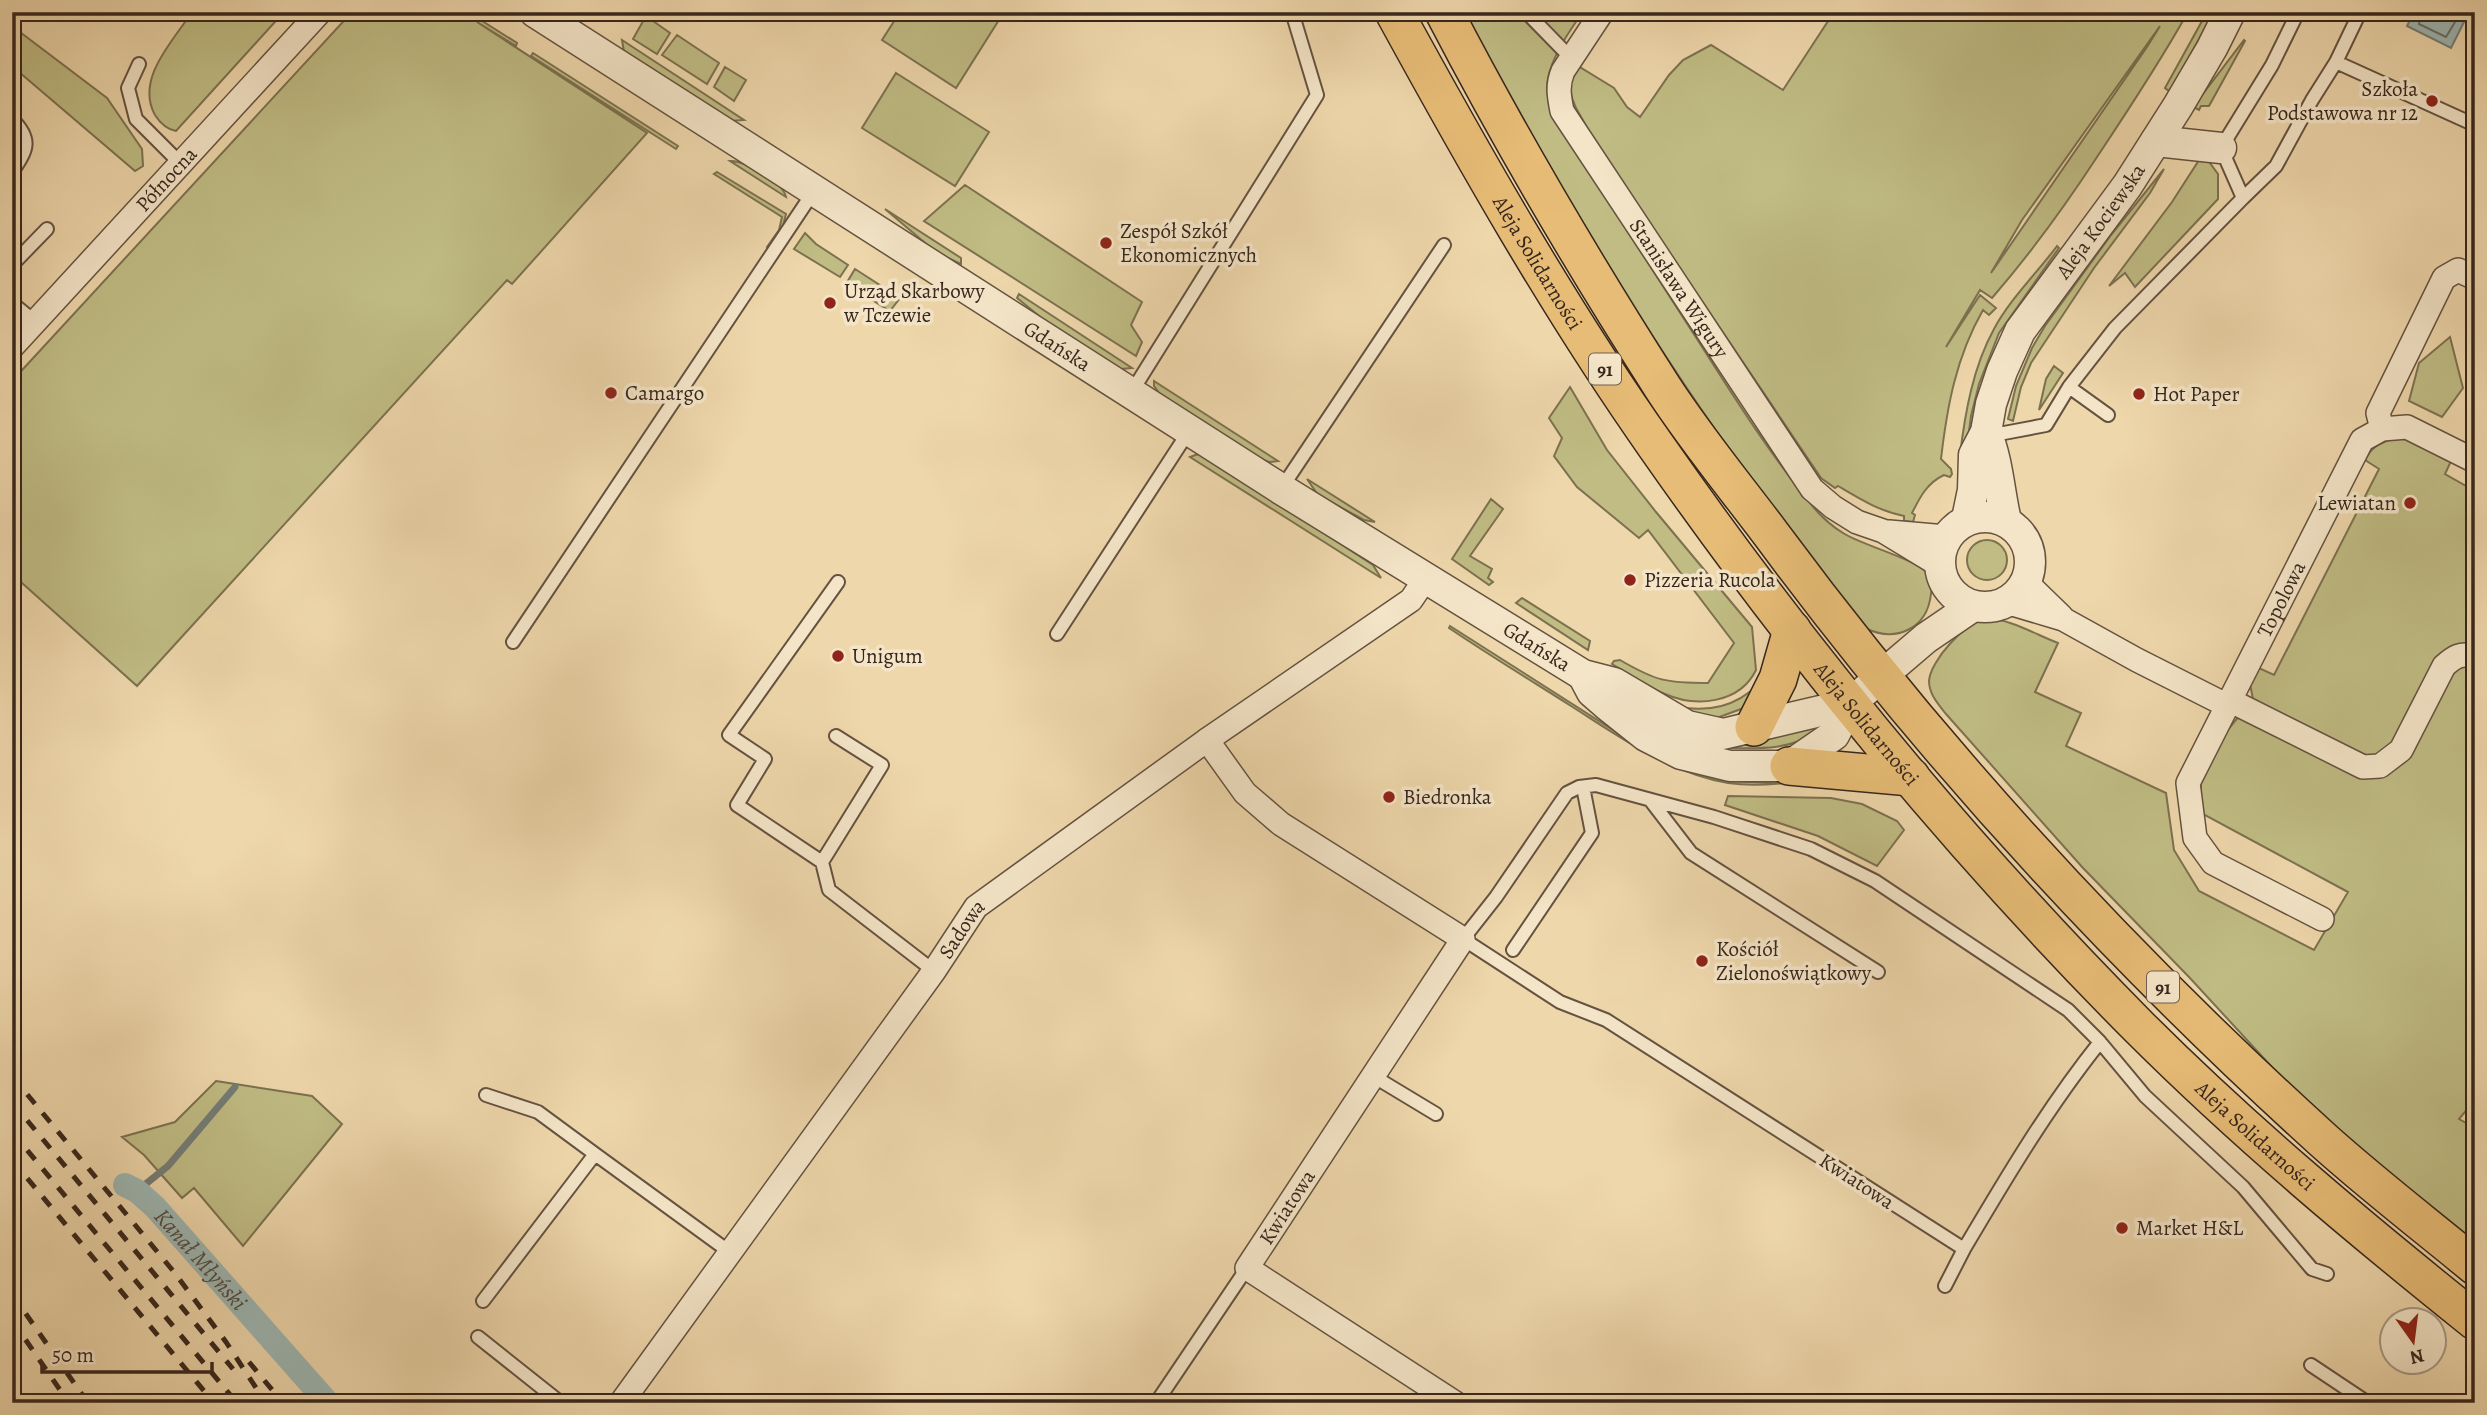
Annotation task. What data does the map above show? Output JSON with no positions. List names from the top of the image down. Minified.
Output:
{"streets":{"main road":["Aleja Solidarności","91"],"street":["Północna","Aleja Kociewska","Stanisława Wigury","Gdańska","Topolowa","Sadowa","Kwiatowa"]},"crossings":[["Aleja Kociewska","Aleja Solidarności"],["Aleja Kociewska","Stanisława Wigury"],["Aleja Kociewska","Gdańska"],["Aleja Solidarności","Gdańska"],["Gdańska","Sadowa"],["Sadowa","Kwiatowa"]],"water":["Kanał Młyński"],"places":["Szkoła Podstawowa nr 12","Zespół Szkół Ekonomicznych","Urząd Skarbowy w Tczewie","Camargo","Hot Paper","Lewiatan","Pizzeria Rucola","Unigum","Biedronka","Kościół Zielonoświątkowy","Market H&L"],"scale_bar":"50 m","north":"bottom"}
